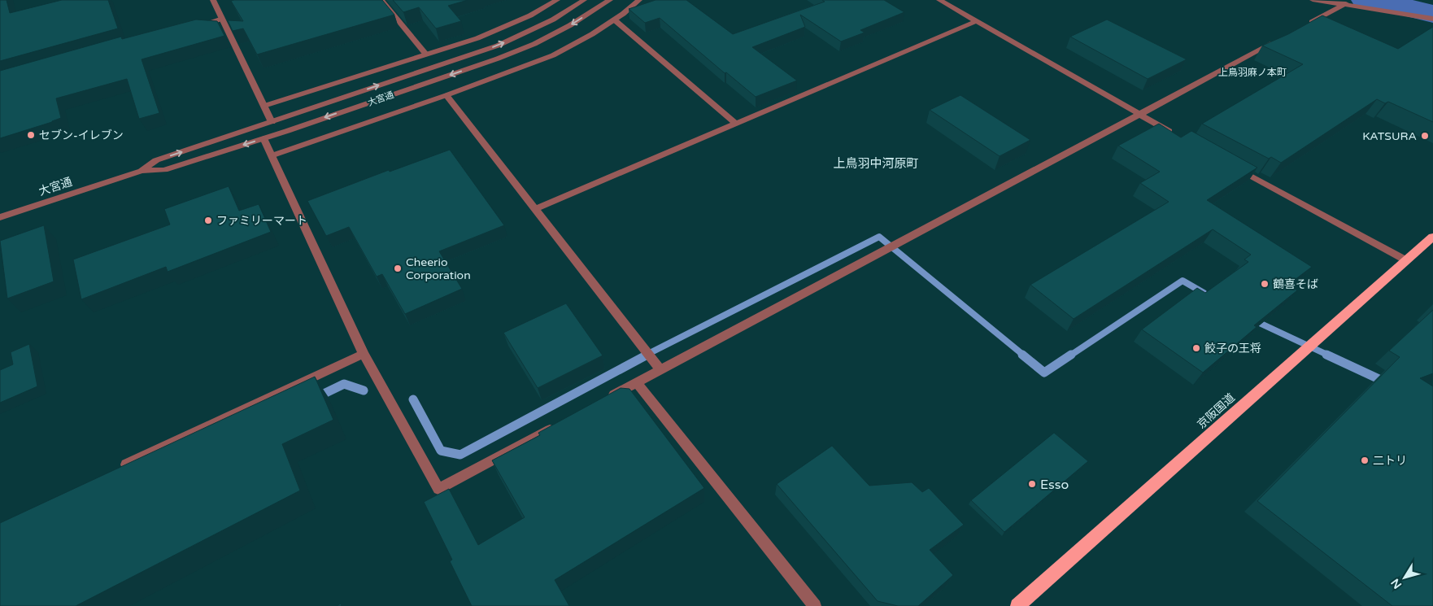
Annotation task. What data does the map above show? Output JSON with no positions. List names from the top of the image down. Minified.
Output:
{"streets":{"highway":["京阪国道"],"street":["大宮通"]},"districts":["上鳥羽麻ノ本町","上鳥羽中河原町"],"places":["セブン-イレブン","KATSURA","ファミリーマート","Cheerio Corporation","鶴喜そば","餃子の王将","二トリ","Esso"],"north":"bottom left"}
